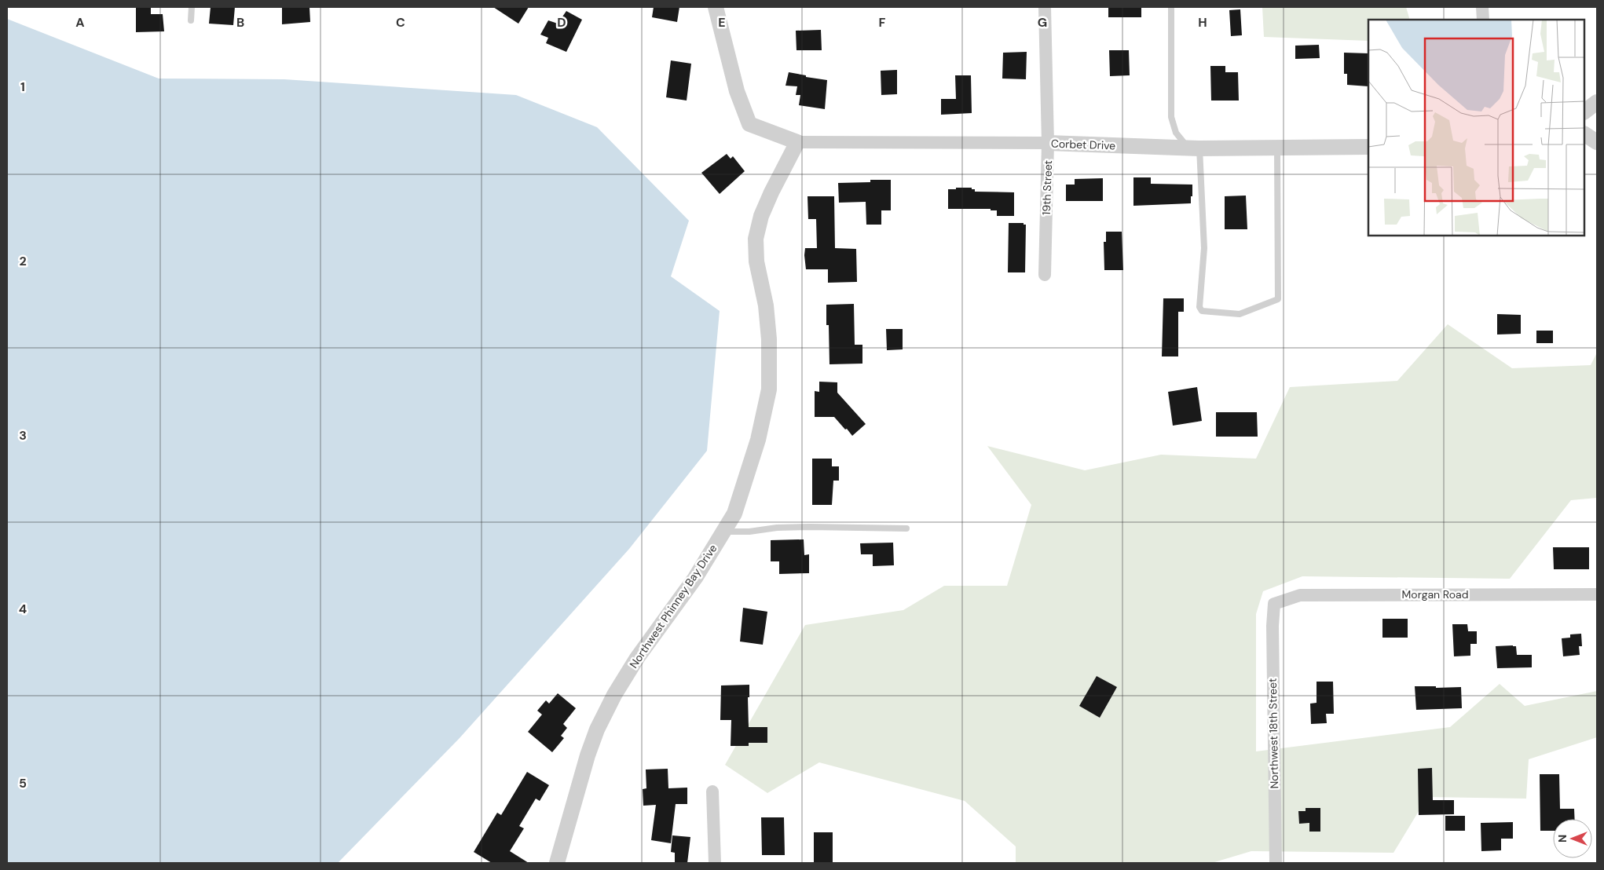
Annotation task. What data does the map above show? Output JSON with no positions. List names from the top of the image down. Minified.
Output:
{"streets":{"street":["Corbet Drive","19th Street","Morgan Road","Northwest Phinney Bay Drive","Northwest 18th Street"]},"crossings":[["Corbet Drive","19th Street"],["Corbet Drive","Northwest Phinney Bay Drive"],["Morgan Road","Northwest 18th Street"]],"north":"left","grid":{"columns":["A","B","C","D","E","F","G","H"],"rows":["1","2","3","4","5"]}}
